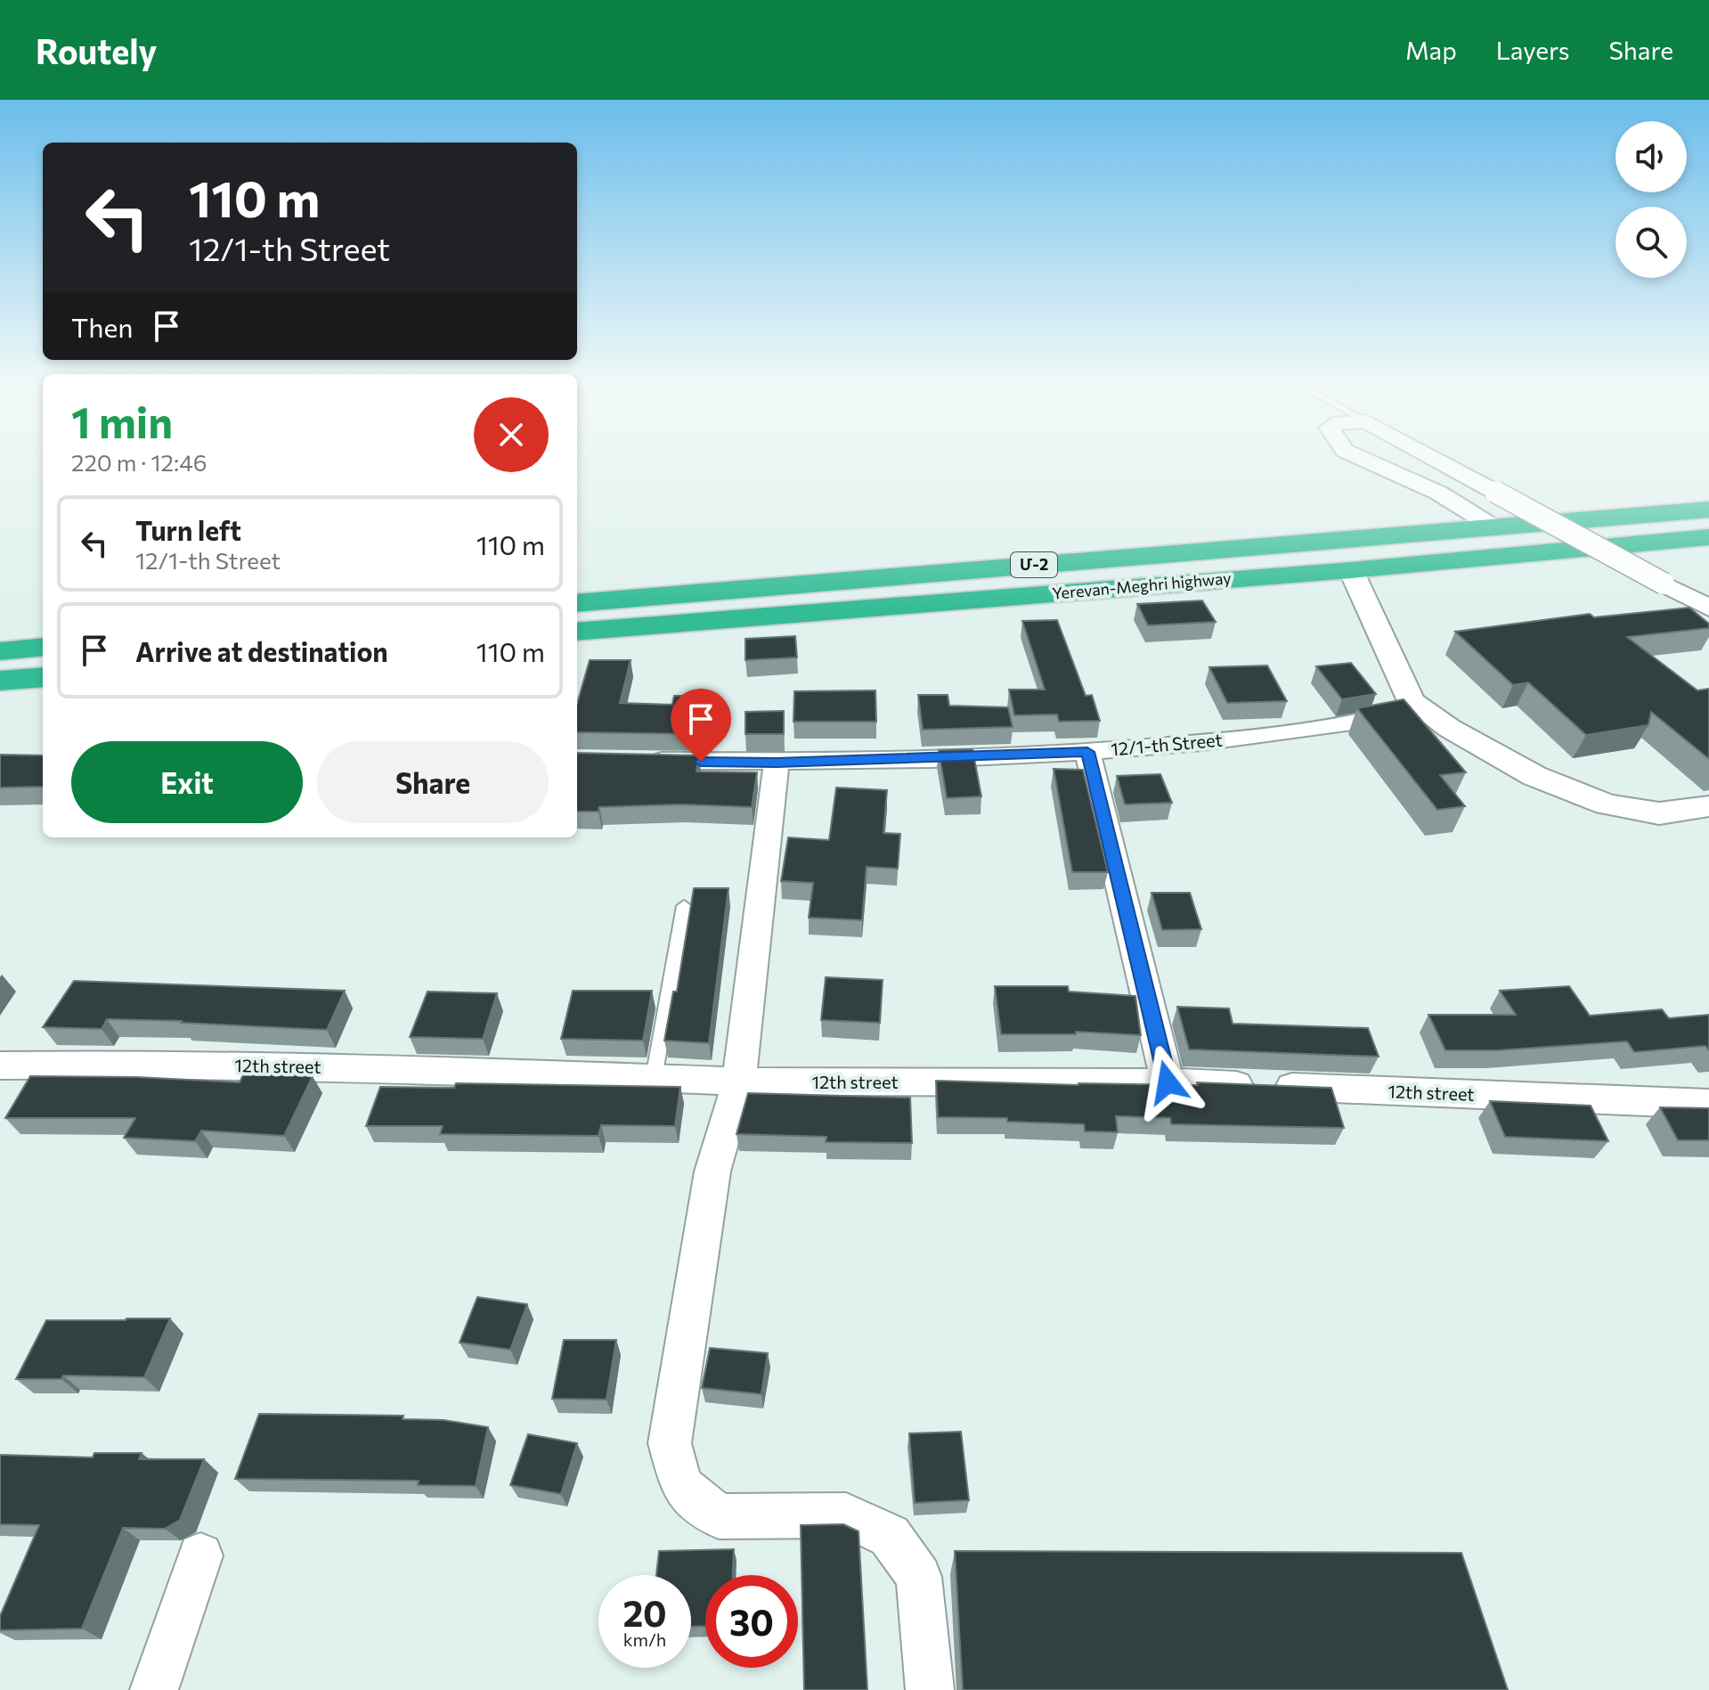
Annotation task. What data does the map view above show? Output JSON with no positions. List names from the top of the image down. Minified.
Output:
{"streets":{"highway":["Մ-2","Yerevan-Meghri highway"],"street":["12/1-th Street","12th street"]},"page":{"header":"Routely","nav":["Map","Layers","Share"],"turn":["110 m","12/1-th Street"],"then":"Then","heading":["1 min","220 m · 12:46"],"list":[{"name":"Turn left","note":"12/1-th Street","value":"110 m"},{"name":"Arrive at destination","value":"110 m"}],"buttons":["Exit","Share"],"speed":"20 km/h","limit":"30"}}
